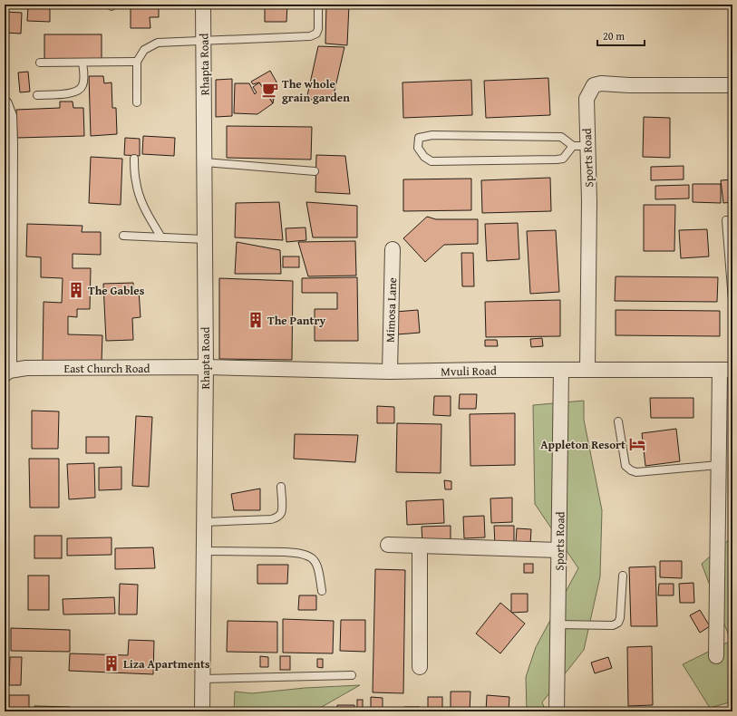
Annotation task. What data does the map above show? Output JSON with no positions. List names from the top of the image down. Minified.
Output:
{"streets":{"street":["Rhapta Road","Sports Road","Mimosa Lane","East Church Road","Mvuli Road"]},"crossings":[["Rhapta Road","East Church Road"],["Rhapta Road","Mvuli Road"],["Sports Road","Mvuli Road"],["Mimosa Lane","Mvuli Road"],["East Church Road","Mvuli Road"]],"places":{"cafe":["The whole grain garden"],"building":["The Gables","The Pantry","Liza Apartments"],"hotel":["Appleton Resort"]},"scale_bar":"20 m"}
